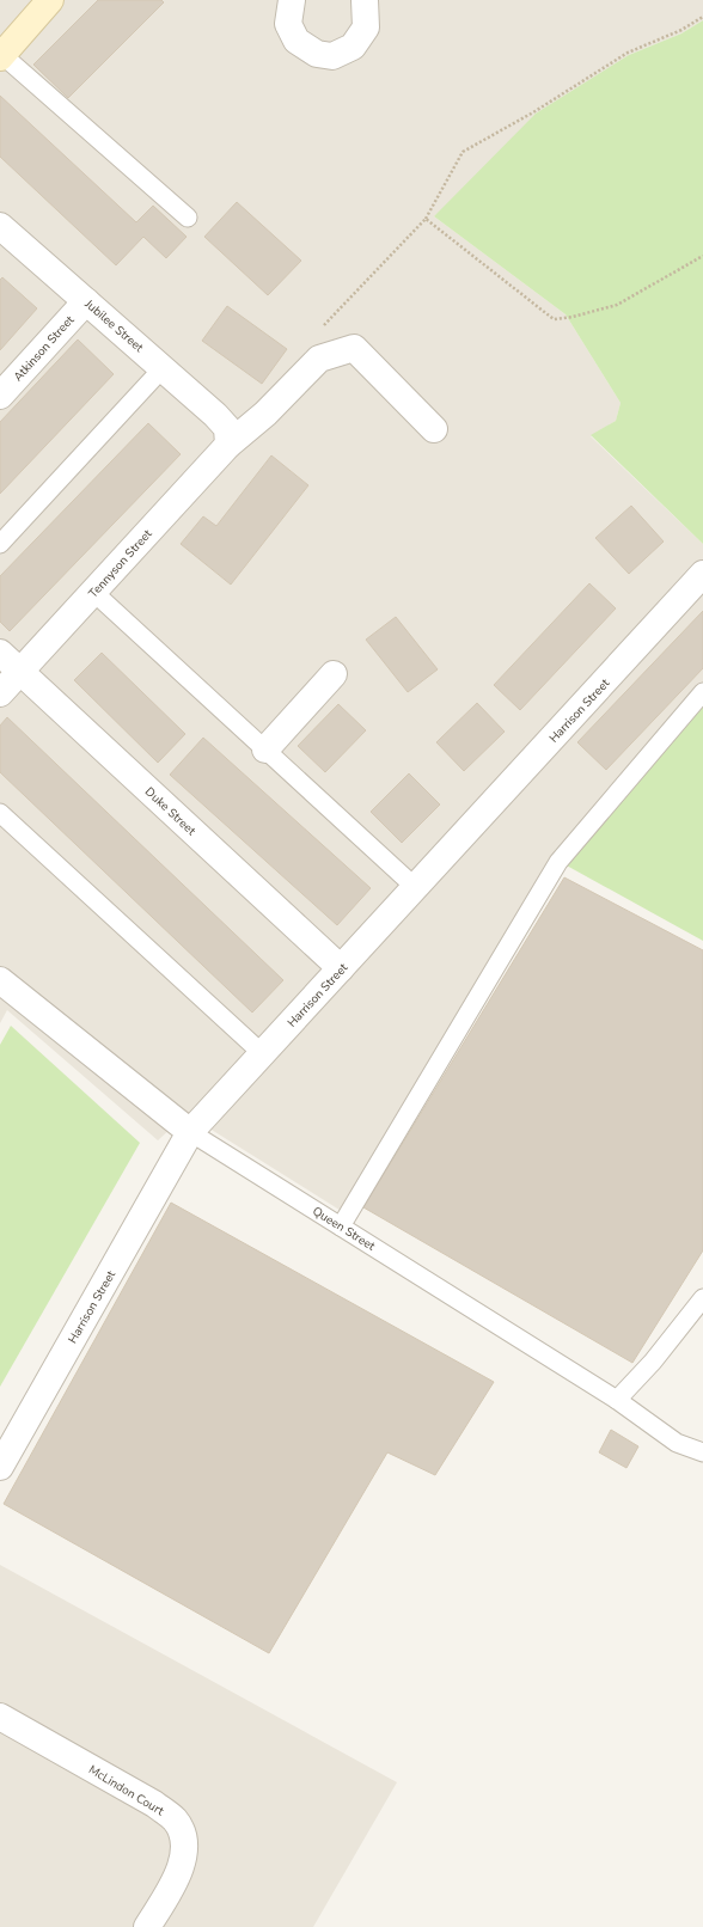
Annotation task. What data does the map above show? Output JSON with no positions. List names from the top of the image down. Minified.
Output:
{"streets":{"street":["Jubilee Street","Atkinson Street","Tennyson Street","Harrison Street","Duke Street","Queen Street","McLindon Court"]},"crossings":[["Jubilee Street","Atkinson Street"],["Jubilee Street","Tennyson Street"],["Tennyson Street","Duke Street"],["Harrison Street","Duke Street"],["Harrison Street","Queen Street"]]}
